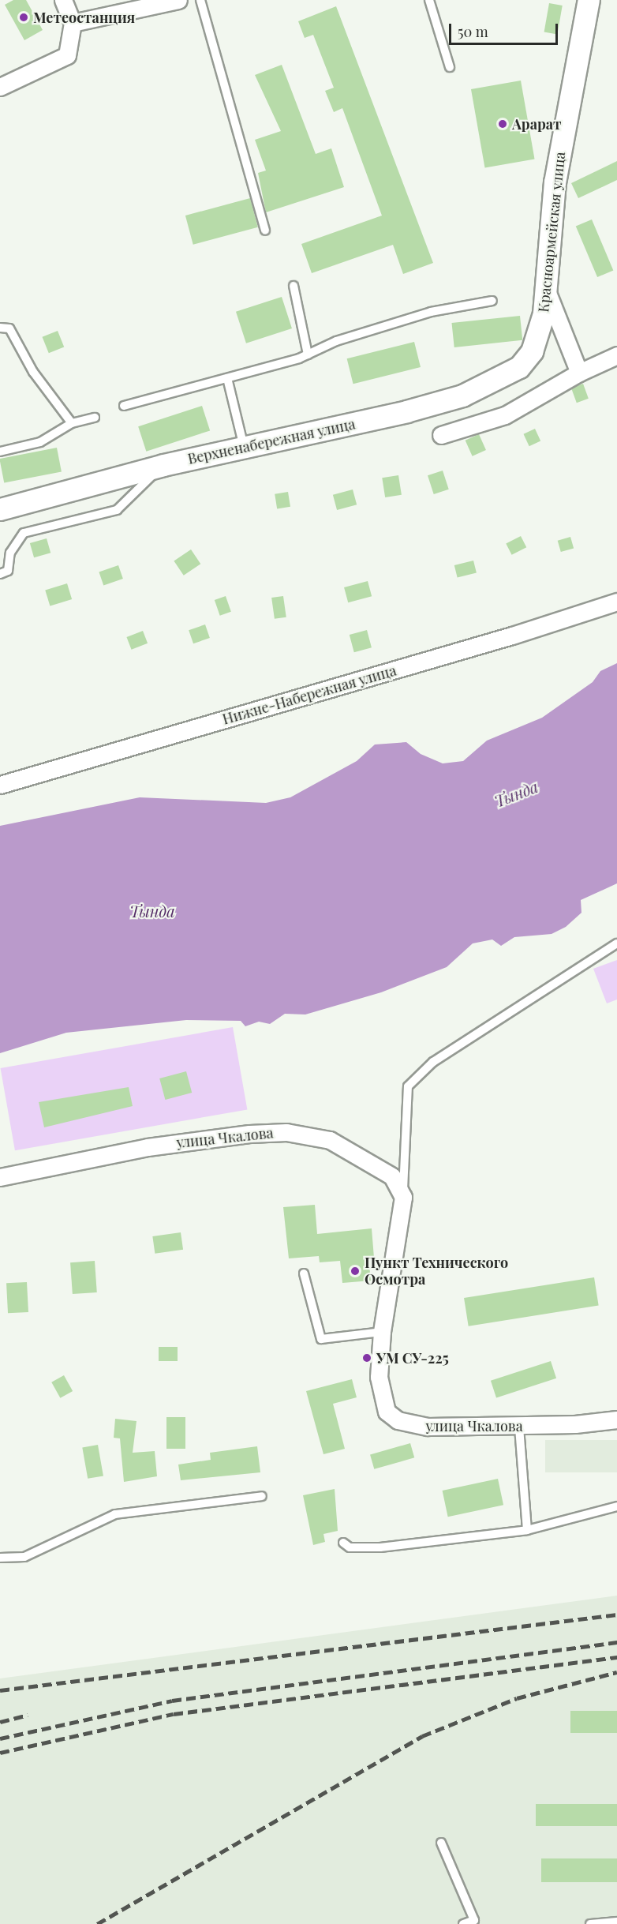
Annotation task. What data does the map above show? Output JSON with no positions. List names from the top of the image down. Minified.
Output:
{"streets":{"street":["Красноармейская улица","Верхненабережная улица","Нижне-Набережная улица","улица Чкалова"]},"crossings":[["Красноармейская улица","Верхненабережная улица"]],"water":["Тында"],"places":["Метеостанция","Арарат","Пункт Технического Осмотра","УМ СУ-225"],"scale_bar":"50 m"}
